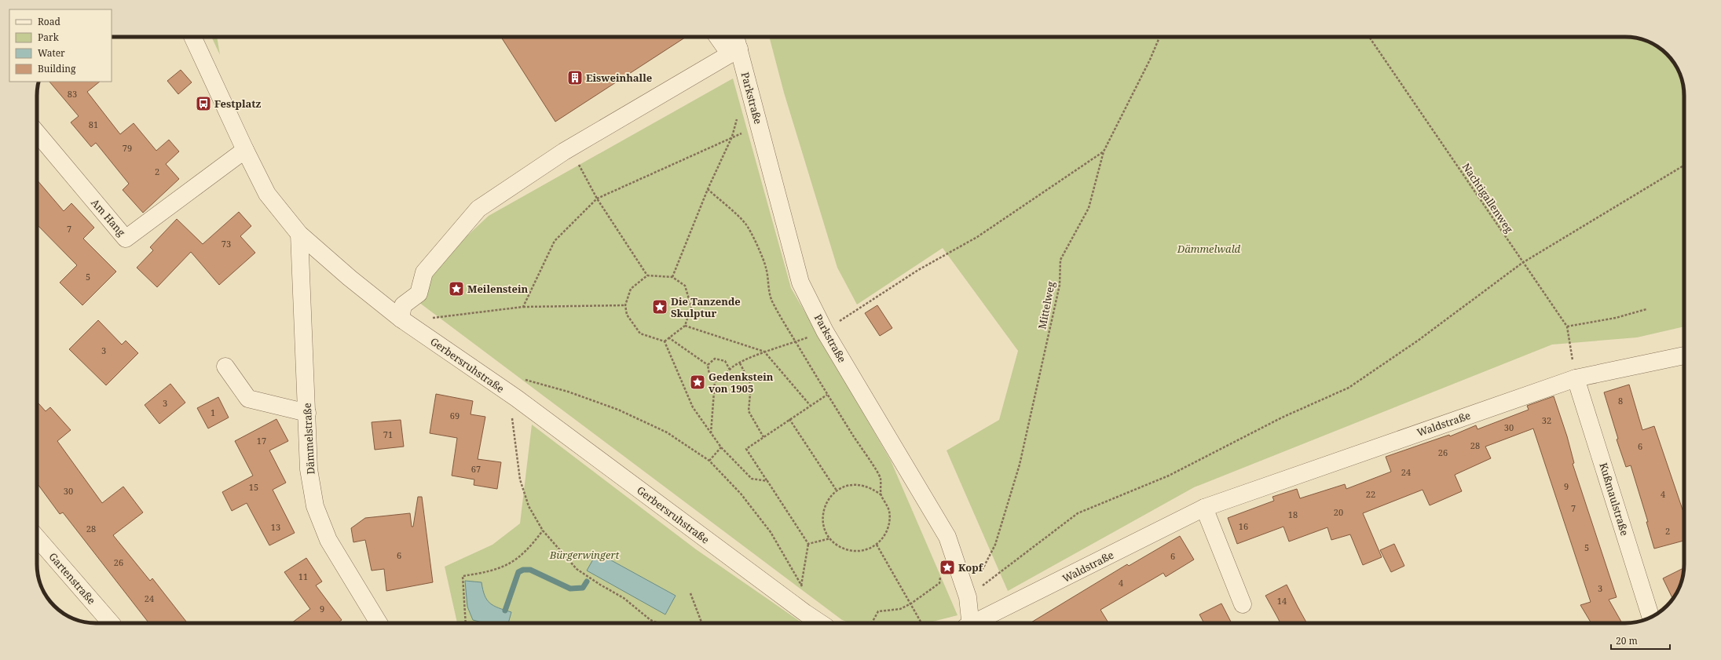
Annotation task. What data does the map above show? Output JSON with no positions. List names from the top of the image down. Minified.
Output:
{"streets":{"street":["Parkstraße","Am Hang","Gerbersruhstraße","Waldstraße","Dämmelstraße","Kußmaulstraße","Gartenstraße"],"path":["Nachtigallenweg","Mittelweg"]},"crossings":[["Parkstraße","Mittelweg"],["Nachtigallenweg","Waldstraße"],["Nachtigallenweg","Kußmaulstraße"],["Am Hang","Gerbersruhstraße"],["Gerbersruhstraße","Dämmelstraße"],["Waldstraße","Kußmaulstraße"]],"parks":["Dämmelwald","Bürgerwingert"],"places":{"building":["Eisweinhalle"],"bus stop":["Festplatz"],"place":["Meilenstein","Die Tanzende Skulptur","Gedenkstein von 1905","Kopf"]},"house_numbers":["83","81","79","2","7","73","5","3","8","3","1","69","32","30","71","17","28","6","26","67","24","9","15","30","22","4","7","20","18","16","13","28","2","5","6","6","26","11","4","3","24","14","9"],"legend":["Road","Park","Water","Building"],"scale_bar":"20 m"}
